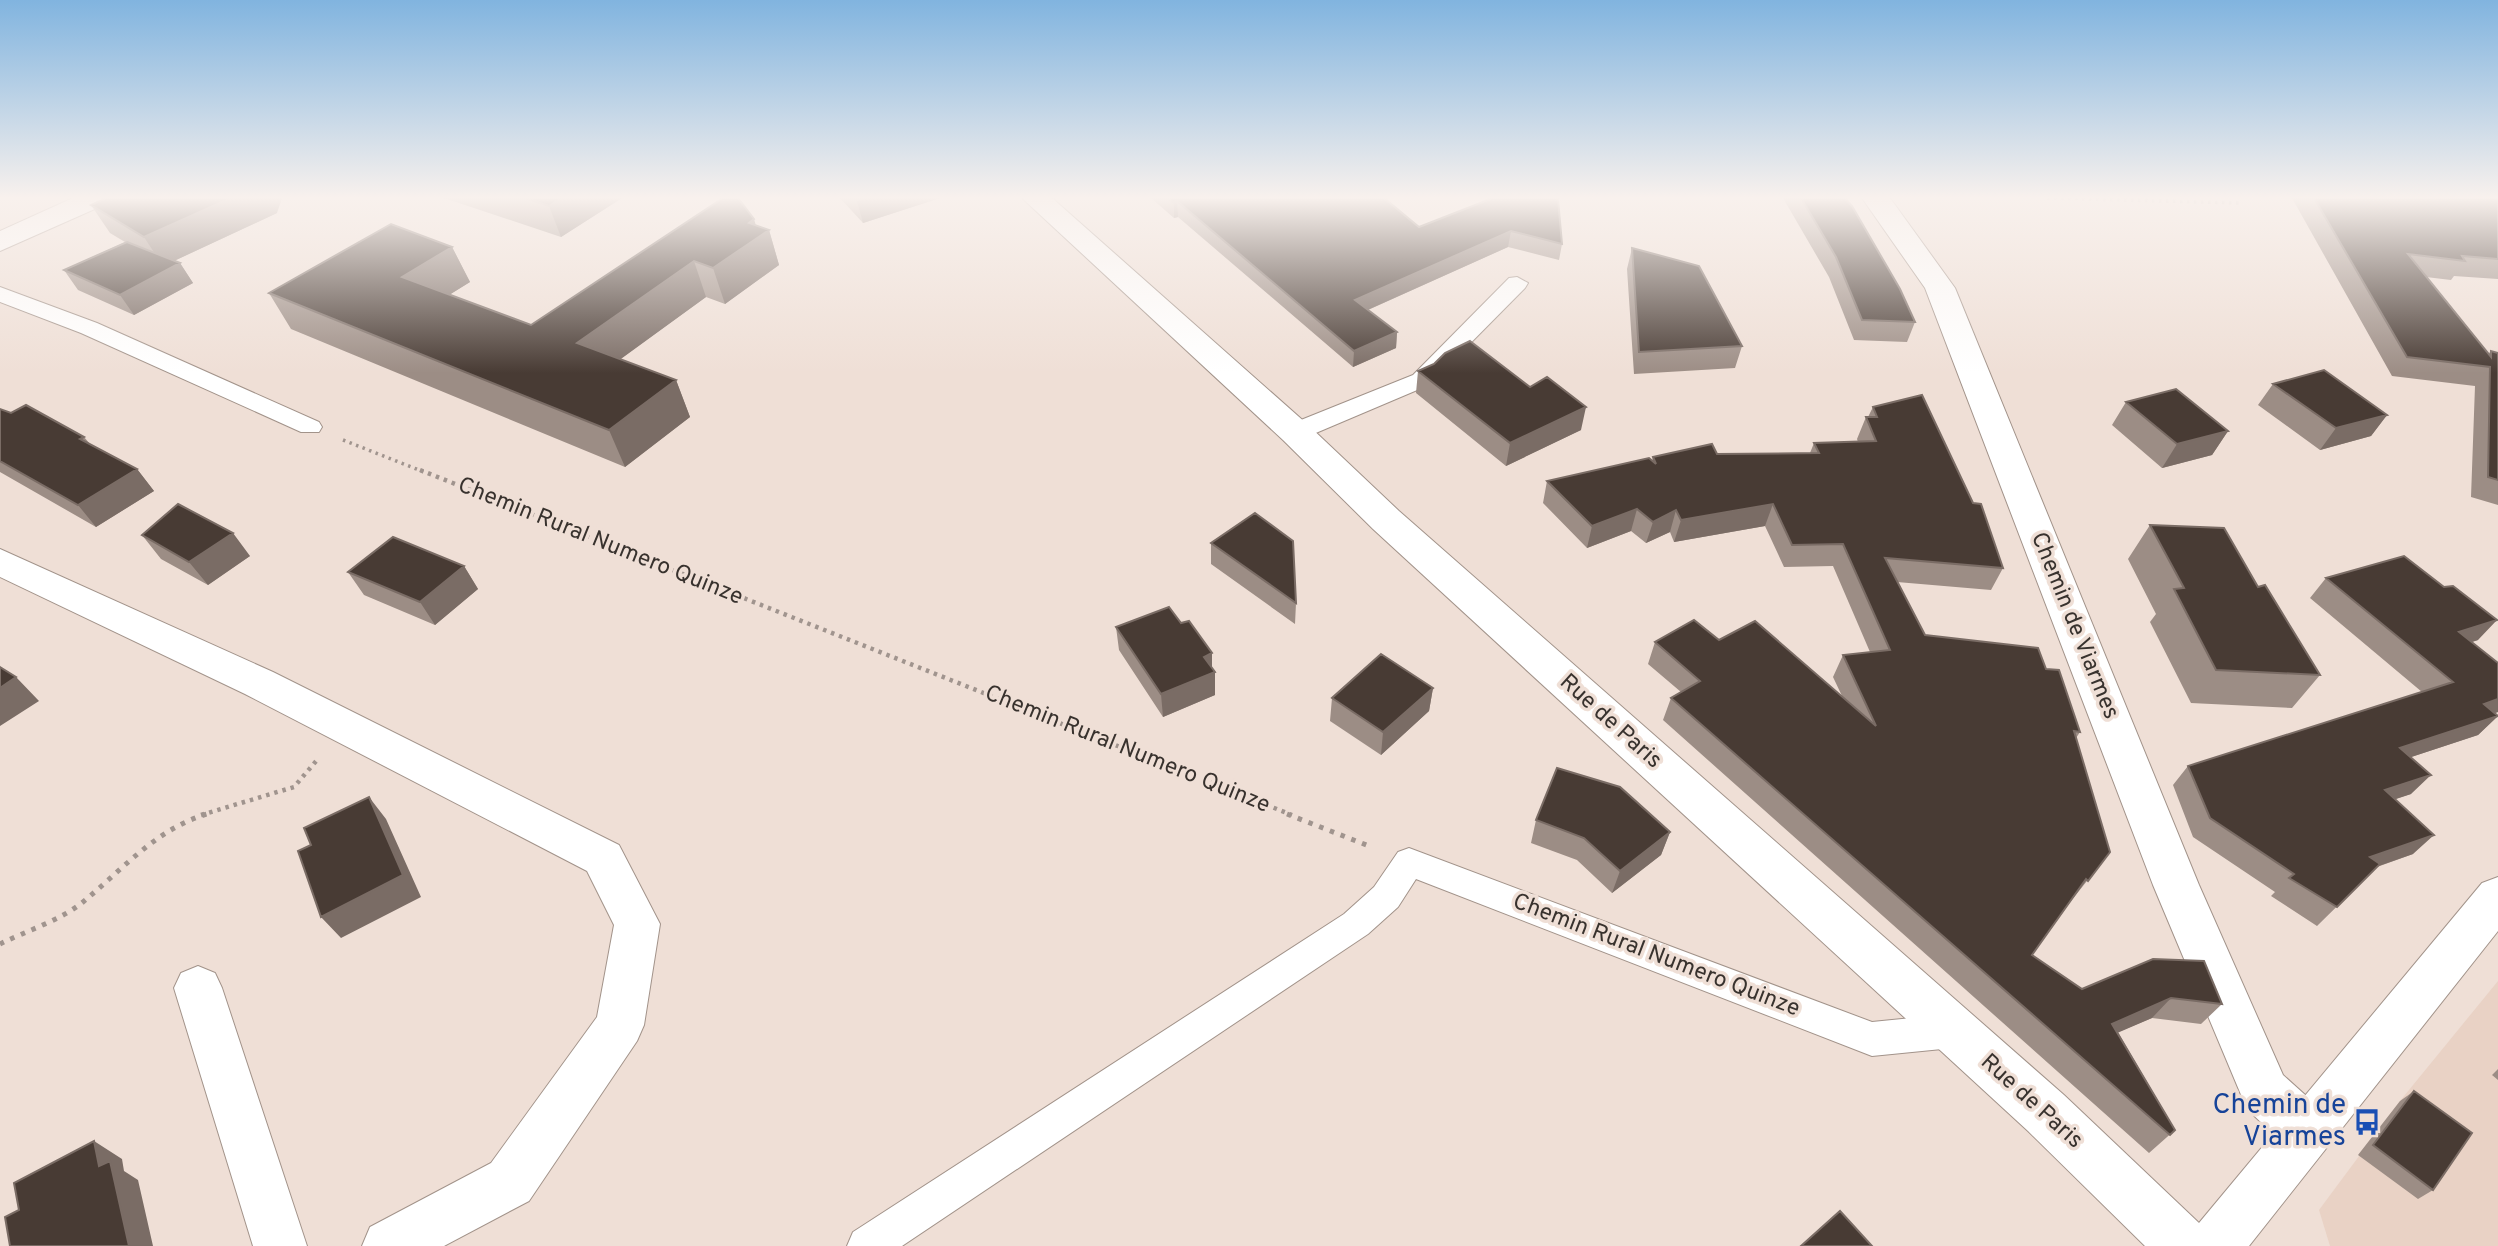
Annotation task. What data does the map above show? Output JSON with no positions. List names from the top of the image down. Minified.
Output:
{"streets":{"street":["Chemin de Viarmes","Rue de Paris"],"lane":["Chemin Rural Numero Quinze"]},"crossings":[["Chemin Rural Numero Quinze","Rue de Paris"]],"places":{"bus stop":["Chemin de Viarmes"]}}
